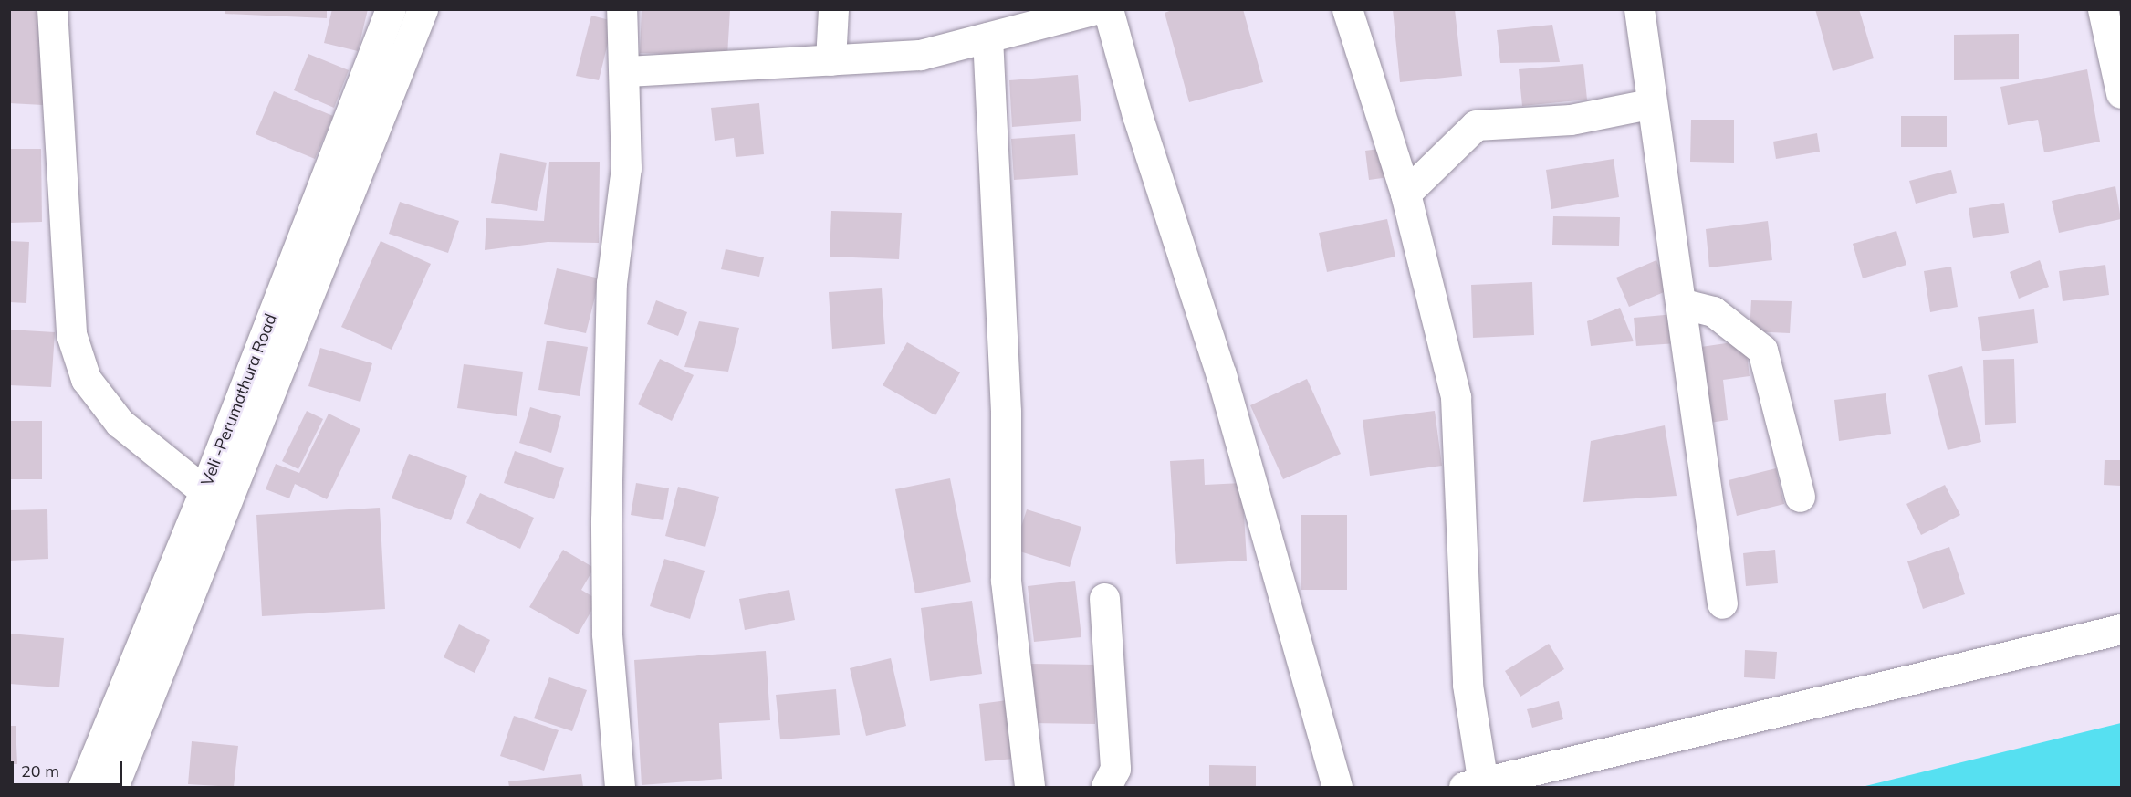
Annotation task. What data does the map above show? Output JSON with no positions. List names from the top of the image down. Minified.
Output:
{"streets":{"street":["Veli -Perumathura Road"]},"scale_bar":"20 m"}
